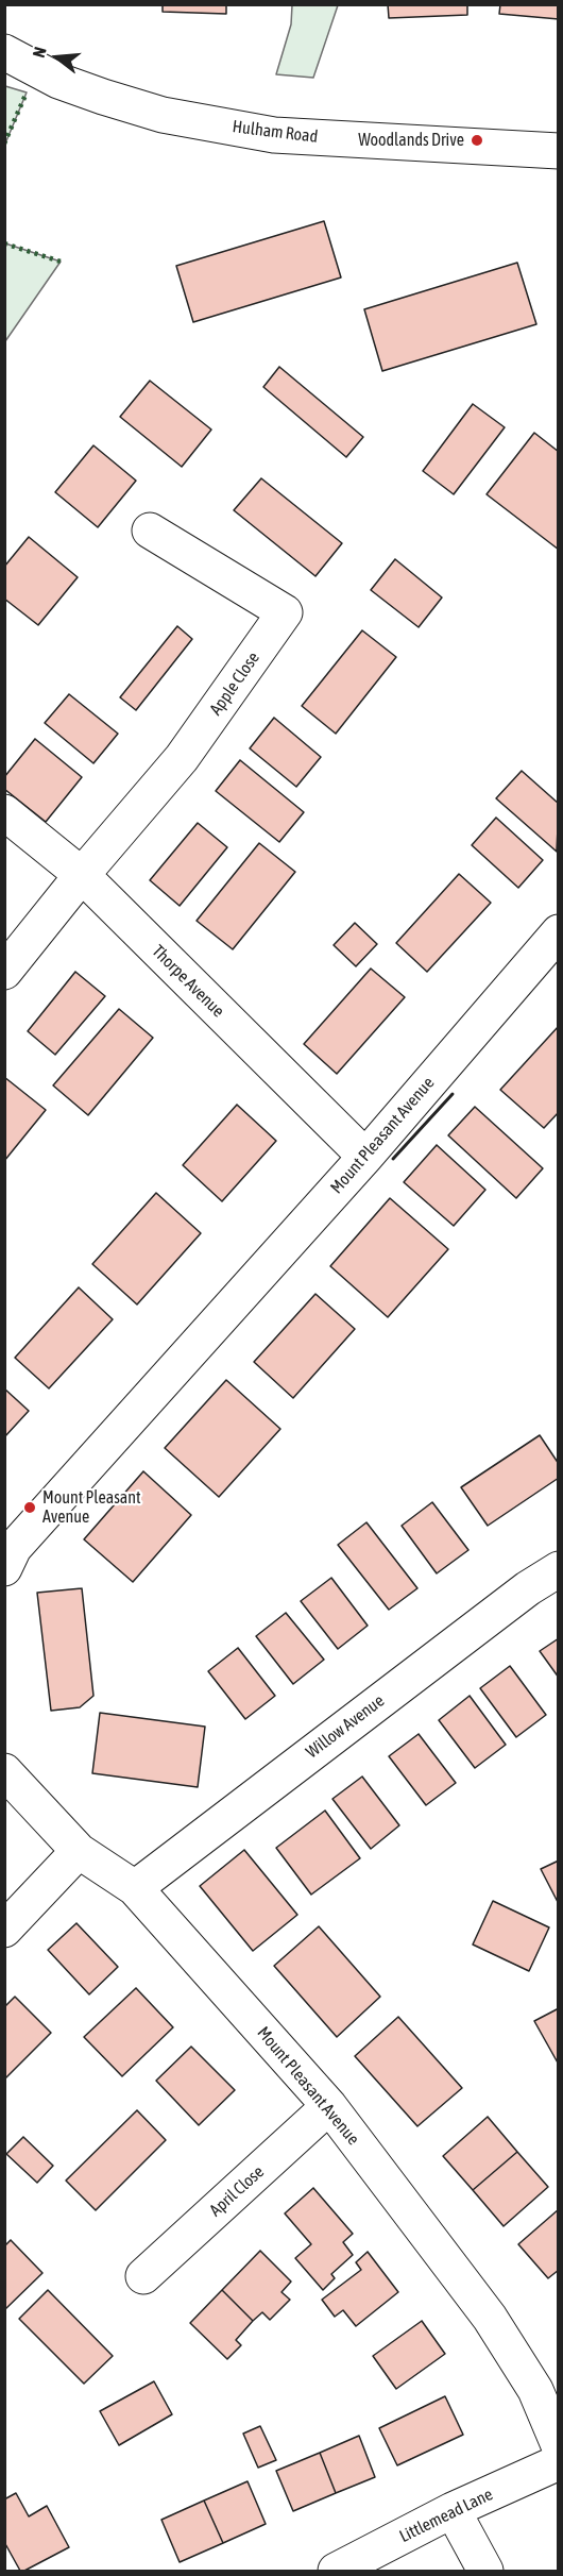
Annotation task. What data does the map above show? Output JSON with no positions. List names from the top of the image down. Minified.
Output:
{"streets":{"street":["Hulham Road","Apple Close","Thorpe Avenue","Mount Pleasant Avenue","Willow Avenue","April Close","Littlemead Lane"]},"crossings":[["Apple Close","Thorpe Avenue"],["Thorpe Avenue","Mount Pleasant Avenue"],["Mount Pleasant Avenue","Willow Avenue"],["Mount Pleasant Avenue","April Close"]],"places":["Woodlands Drive","Mount Pleasant Avenue"],"north":"left"}
